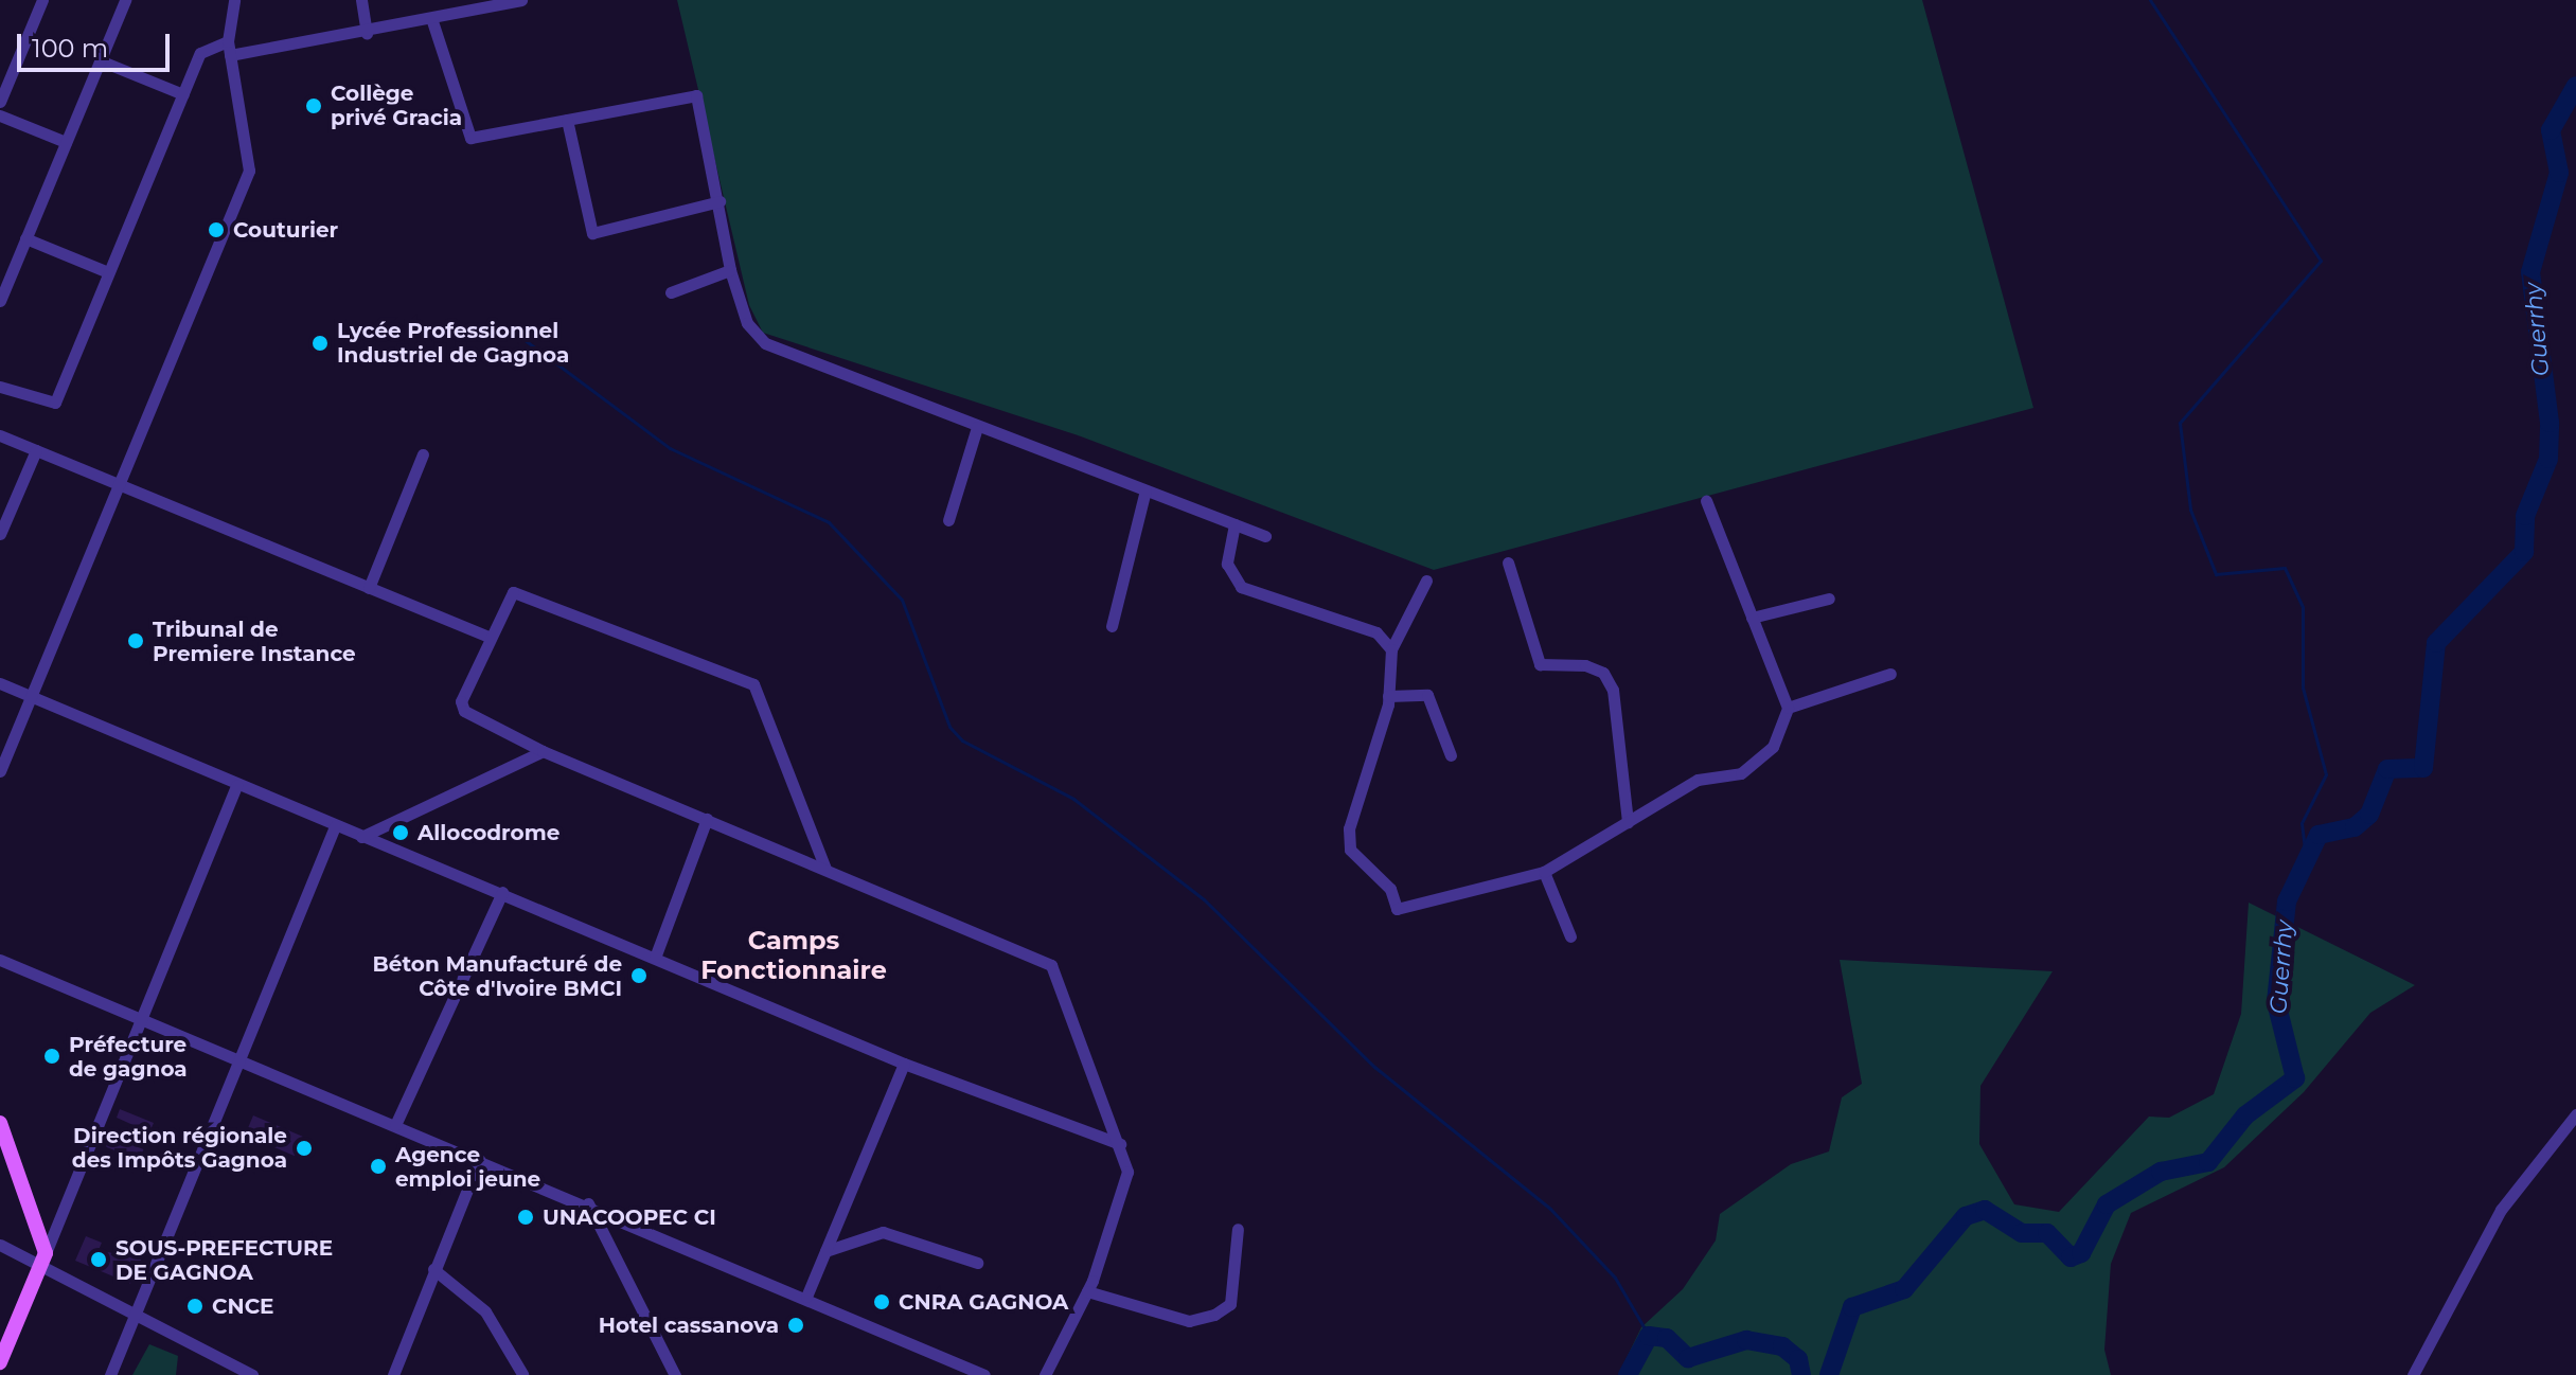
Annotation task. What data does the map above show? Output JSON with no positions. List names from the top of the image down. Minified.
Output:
{"districts":["Camps Fonctionnaire"],"water":["Guerrhy"],"places":["Collège privé Gracia","Couturier","Lycée Professionnel Industriel de Gagnoa","Tribunal de Premiere Instance","Allocodrome","Béton Manufacturé de Côte d'Ivoire BMCI","Préfecture de gagnoa","Direction régionale des Impôts Gagnoa","Agence emploi jeune","UNACOOPEC CI","SOUS-PREFECTURE DE GAGNOA","CNRA GAGNOA","CNCE","Hotel cassanova"],"scale_bar":"100 m"}
